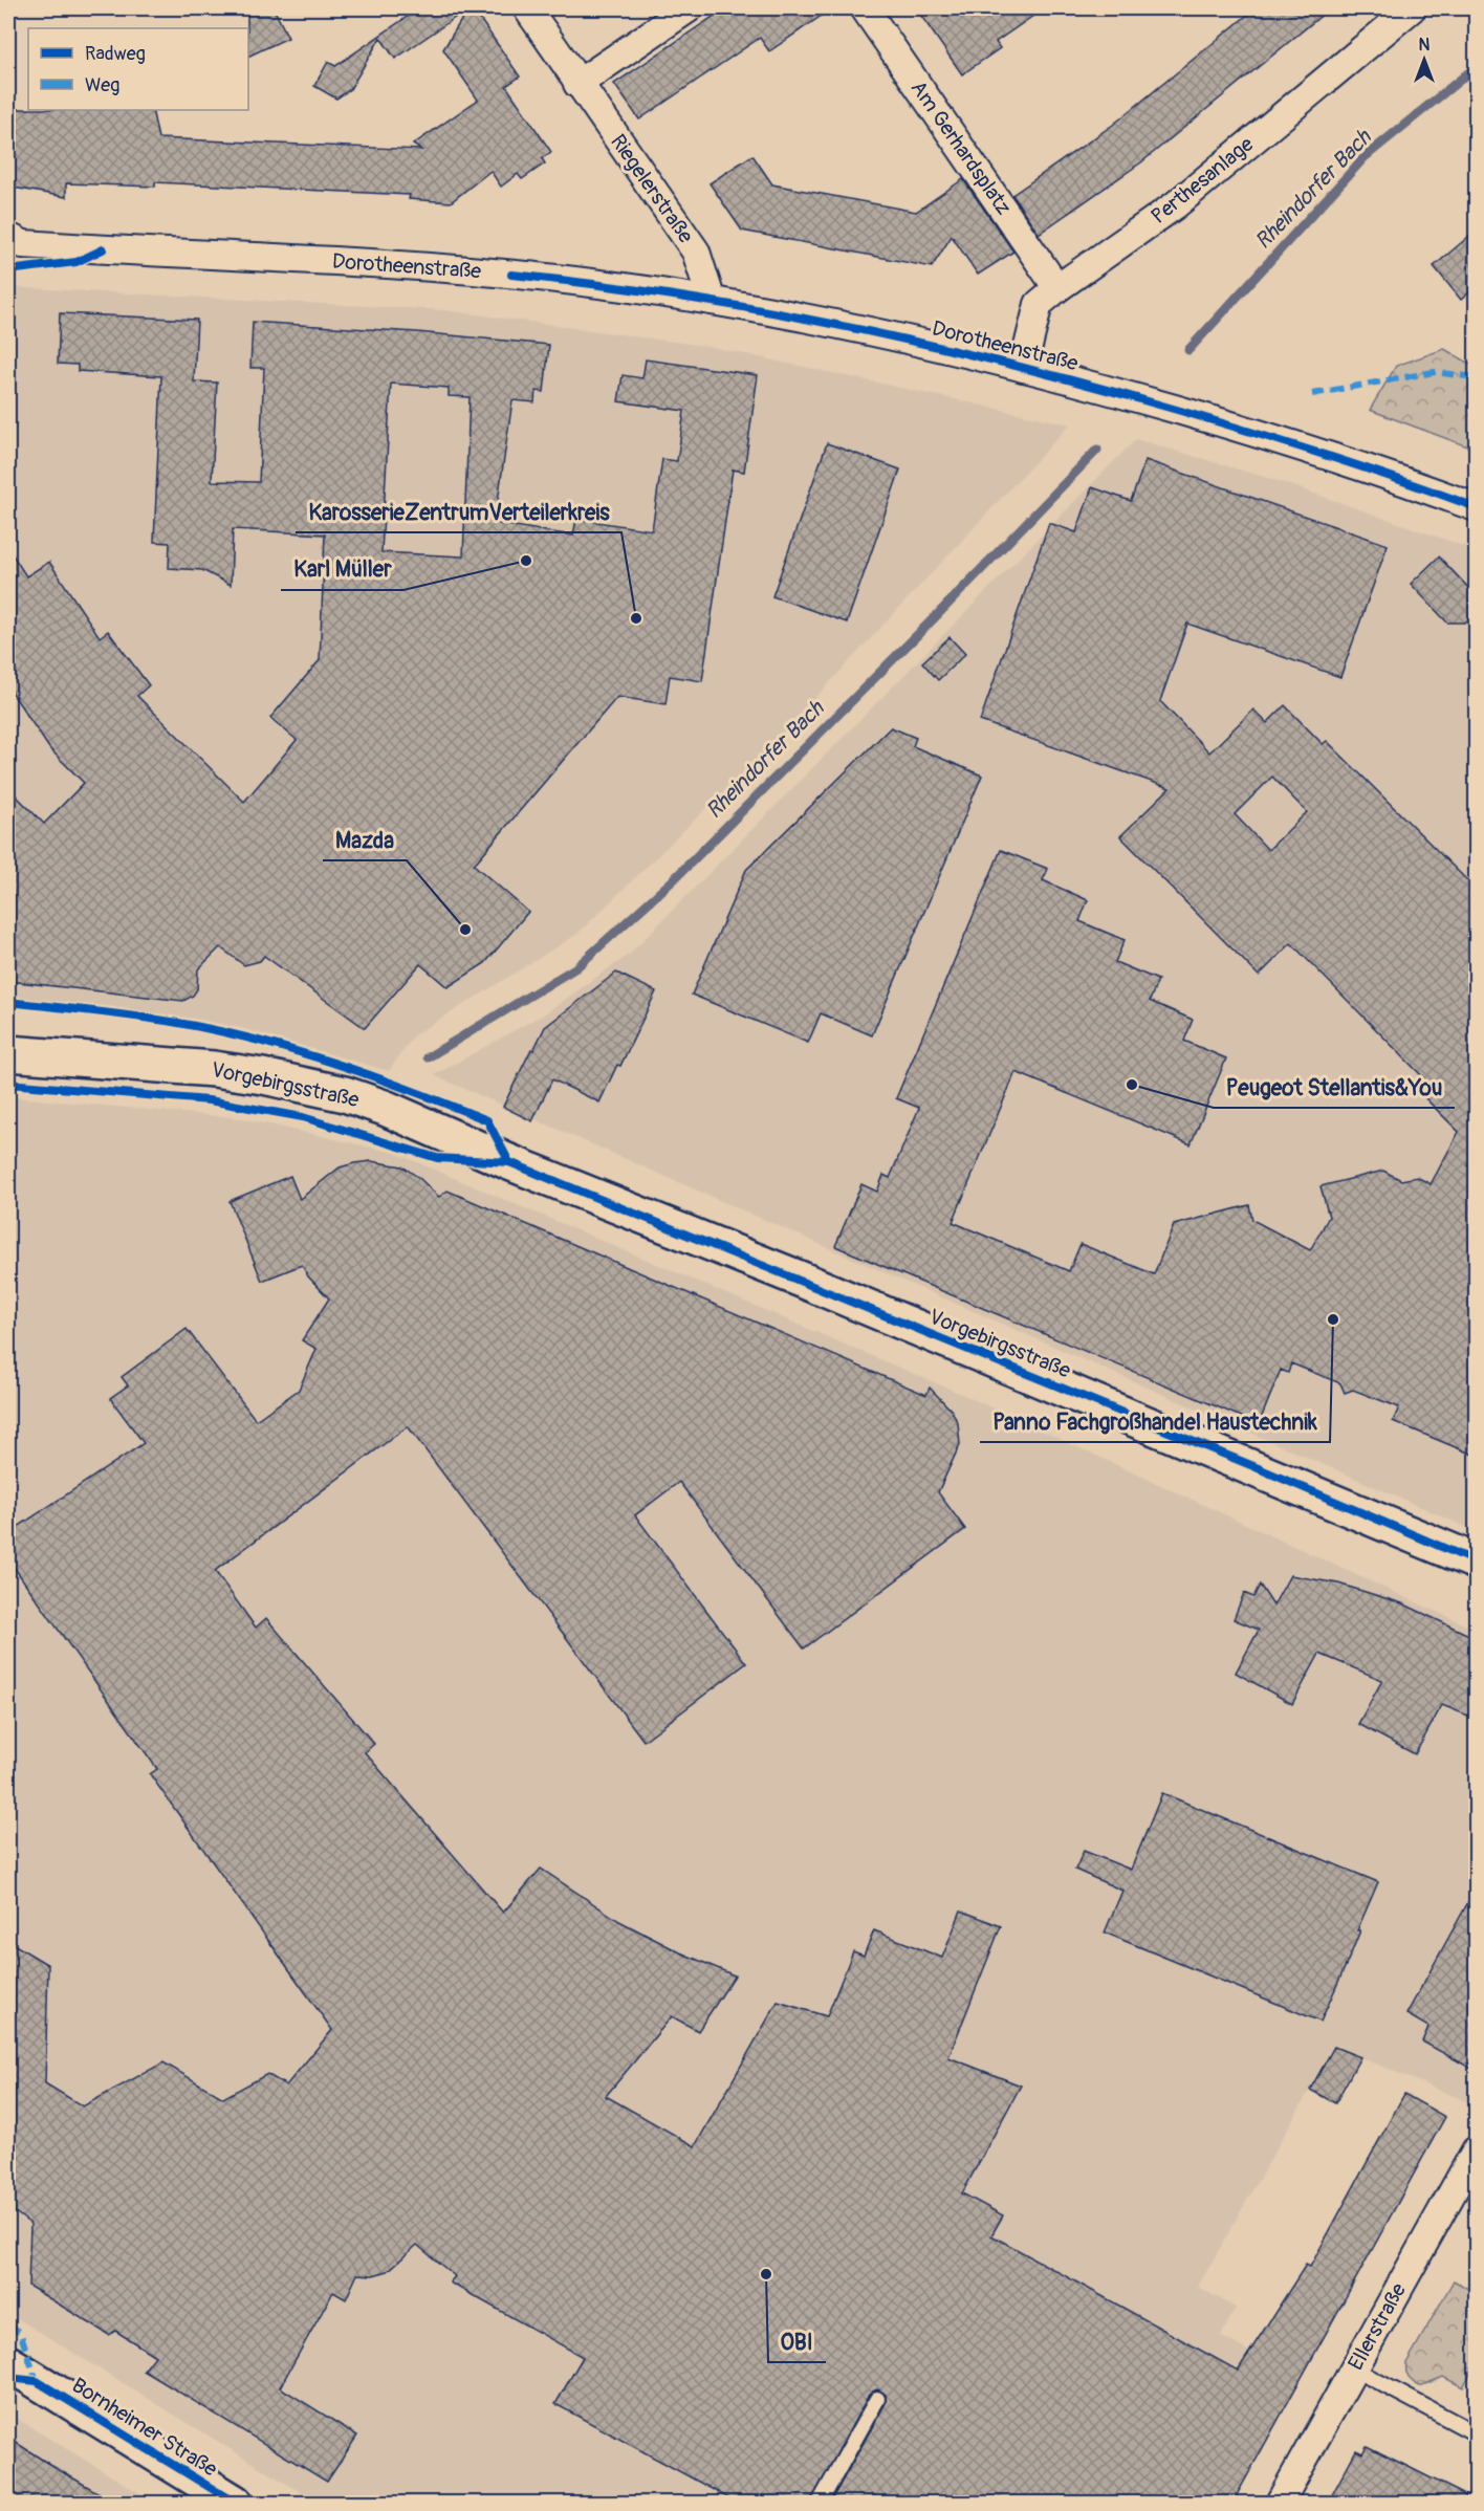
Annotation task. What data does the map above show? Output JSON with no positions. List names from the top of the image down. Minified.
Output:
{"streets":{"street":["Am Gerhardsplatz","Perthesanlage","Riegelerstraße","Dorotheenstraße","Vorgebirgsstraße","Ellerstraße","Bornheimer Straße"]},"crossings":[["Am Gerhardsplatz","Perthesanlage"],["Perthesanlage","Dorotheenstraße"],["Riegelerstraße","Dorotheenstraße"]],"water":["Rheindorfer Bach"],"places":["Karl Müller","KarosserieZentrumVerteilerkreis","Mazda","Peugeot Stellantis&You","Panno Fachgroßhandel Haustechnik","OBI"],"legend":["Radweg","Weg"],"north":"top"}
